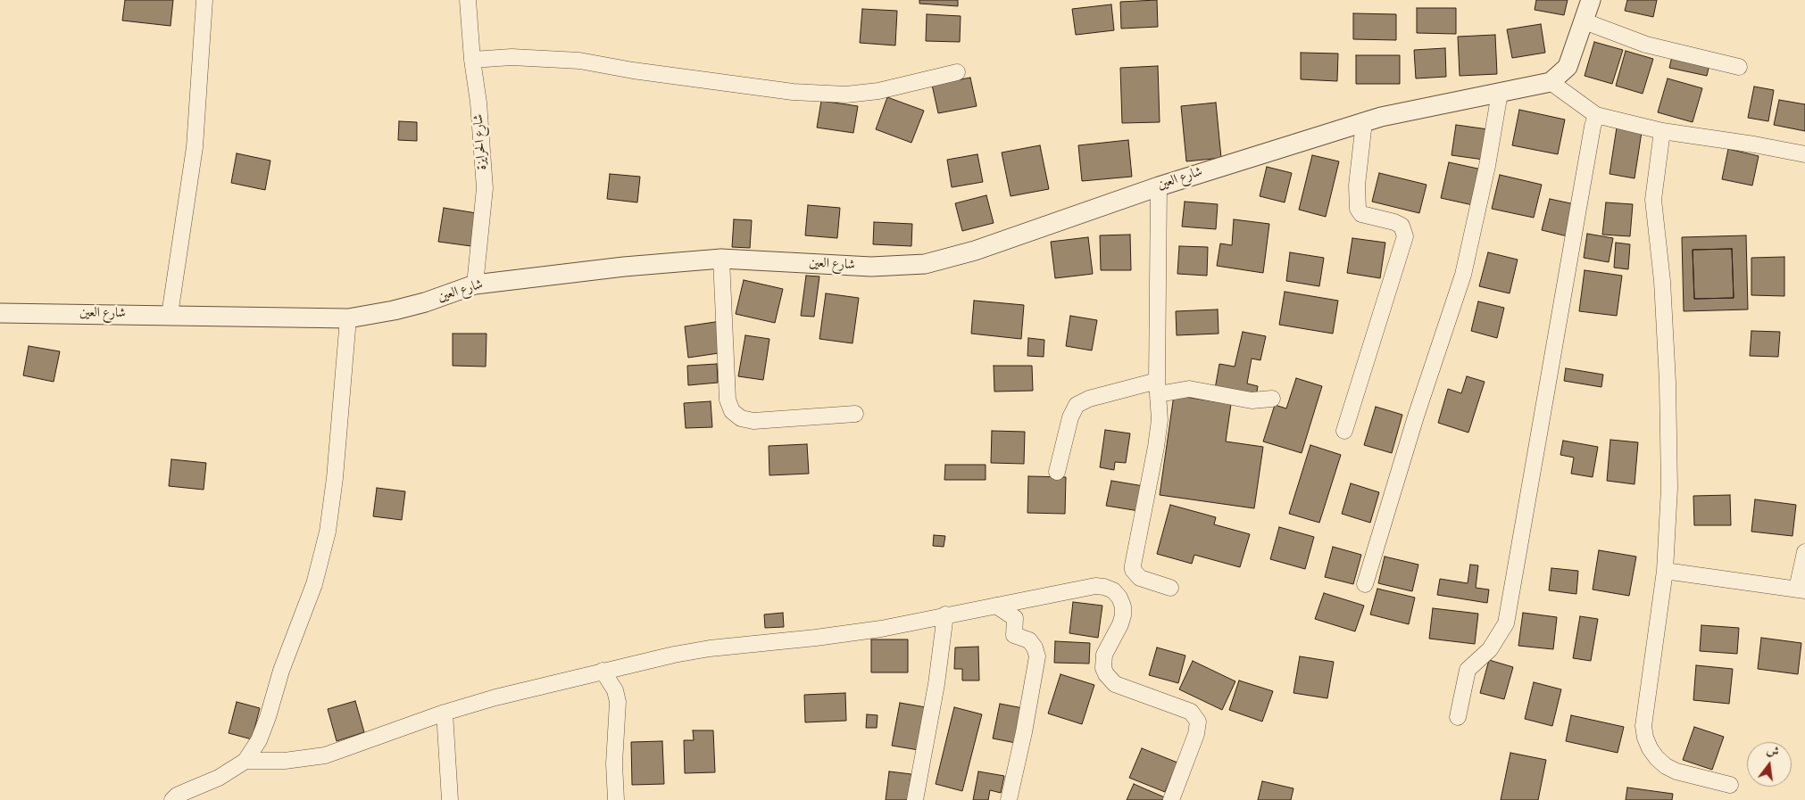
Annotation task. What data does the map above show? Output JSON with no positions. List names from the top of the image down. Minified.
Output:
{"streets":{"street":["شارع الحرايزة","شارع العين"]},"crossings":[["شارع الحرايزة","شارع العين"]],"north":"top"}
